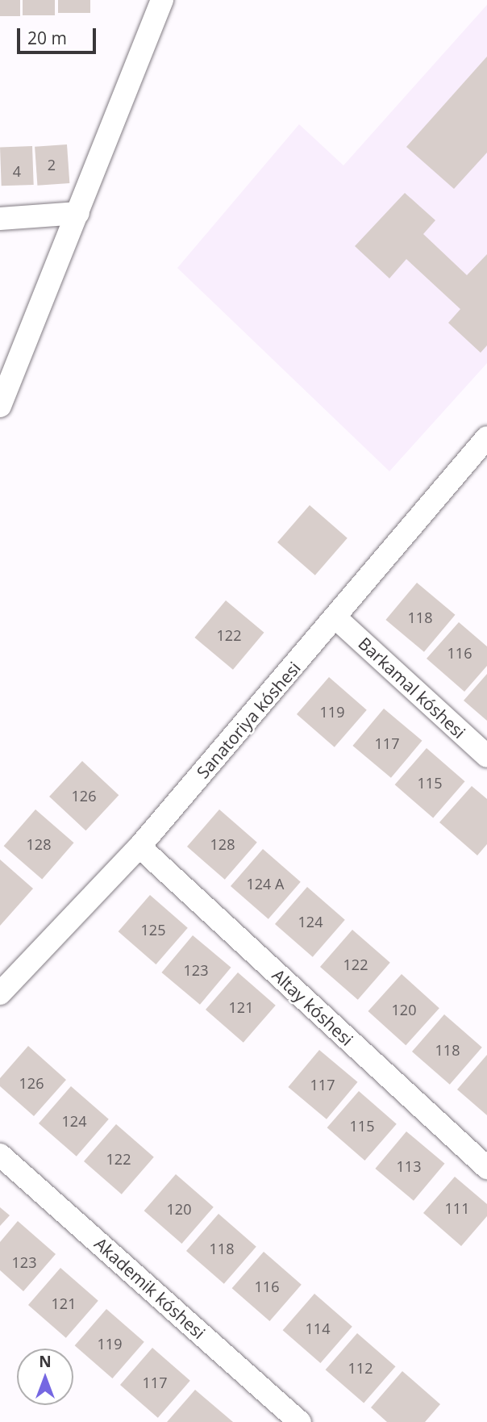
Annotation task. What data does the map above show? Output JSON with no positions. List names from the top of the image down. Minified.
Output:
{"streets":{"street":["Barkamal kóshesi","Sanatoriya kóshesi","Altay kóshesi","Akademik kóshesi"]},"crossings":[["Barkamal kóshesi","Sanatoriya kóshesi"],["Sanatoriya kóshesi","Altay kóshesi"]],"house_numbers":["2","4","118","122","116","119","117","115","126","128","128","124 А","124","125","122","123","121","120","118","126","117","124","115","122","113","111","120","118","123","116","121","114","119","112","117"],"scale_bar":"20 m","north":"top"}
